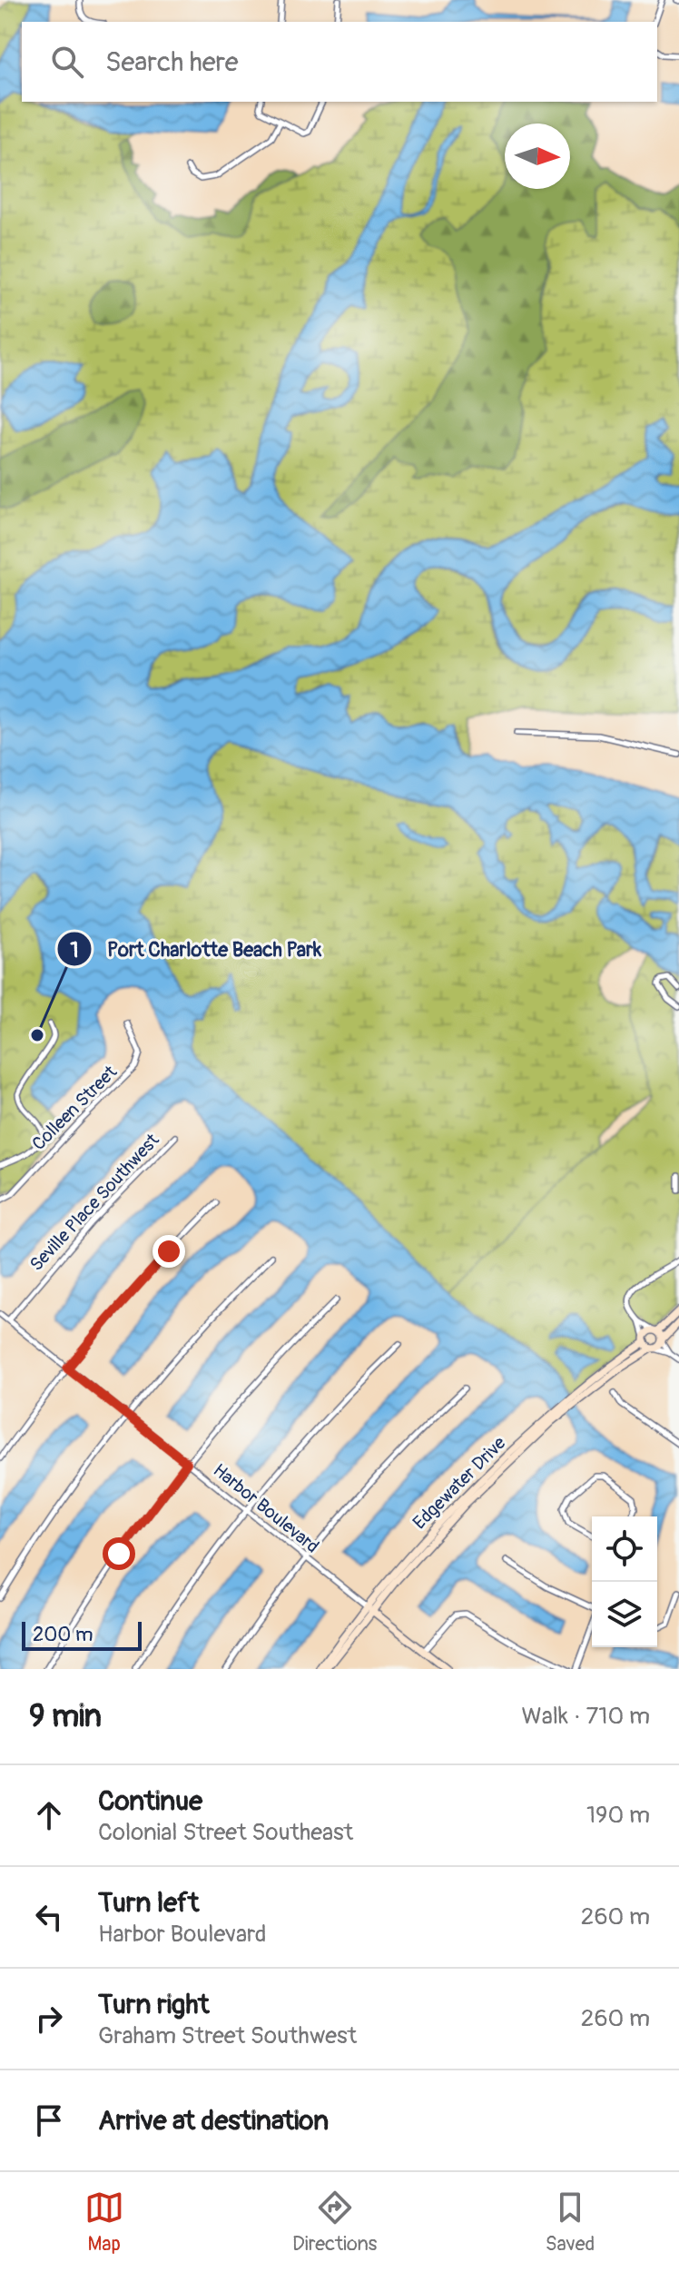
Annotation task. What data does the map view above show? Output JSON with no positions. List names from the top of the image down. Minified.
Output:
{"streets":{"street":["Colleen Street","Seville Place Southwest","Edgewater Drive","Harbor Boulevard"]},"crossings":[["Seville Place Southwest","Harbor Boulevard"],["Edgewater Drive","Harbor Boulevard"]],"places":["Port Charlotte Beach Park"],"scale_bar":"200 m","north":"right","page":{"search":"Search here","scale":"200 m","heading":["9 min","Walk · 710 m"],"list":[["Continue","Colonial Street Southeast","190 m"],["Turn left","Harbor Boulevard","260 m"],["Turn right","Graham Street Southwest","260 m"],"Arrive at destination"],"nav":["Map","Directions","Saved"]}}
